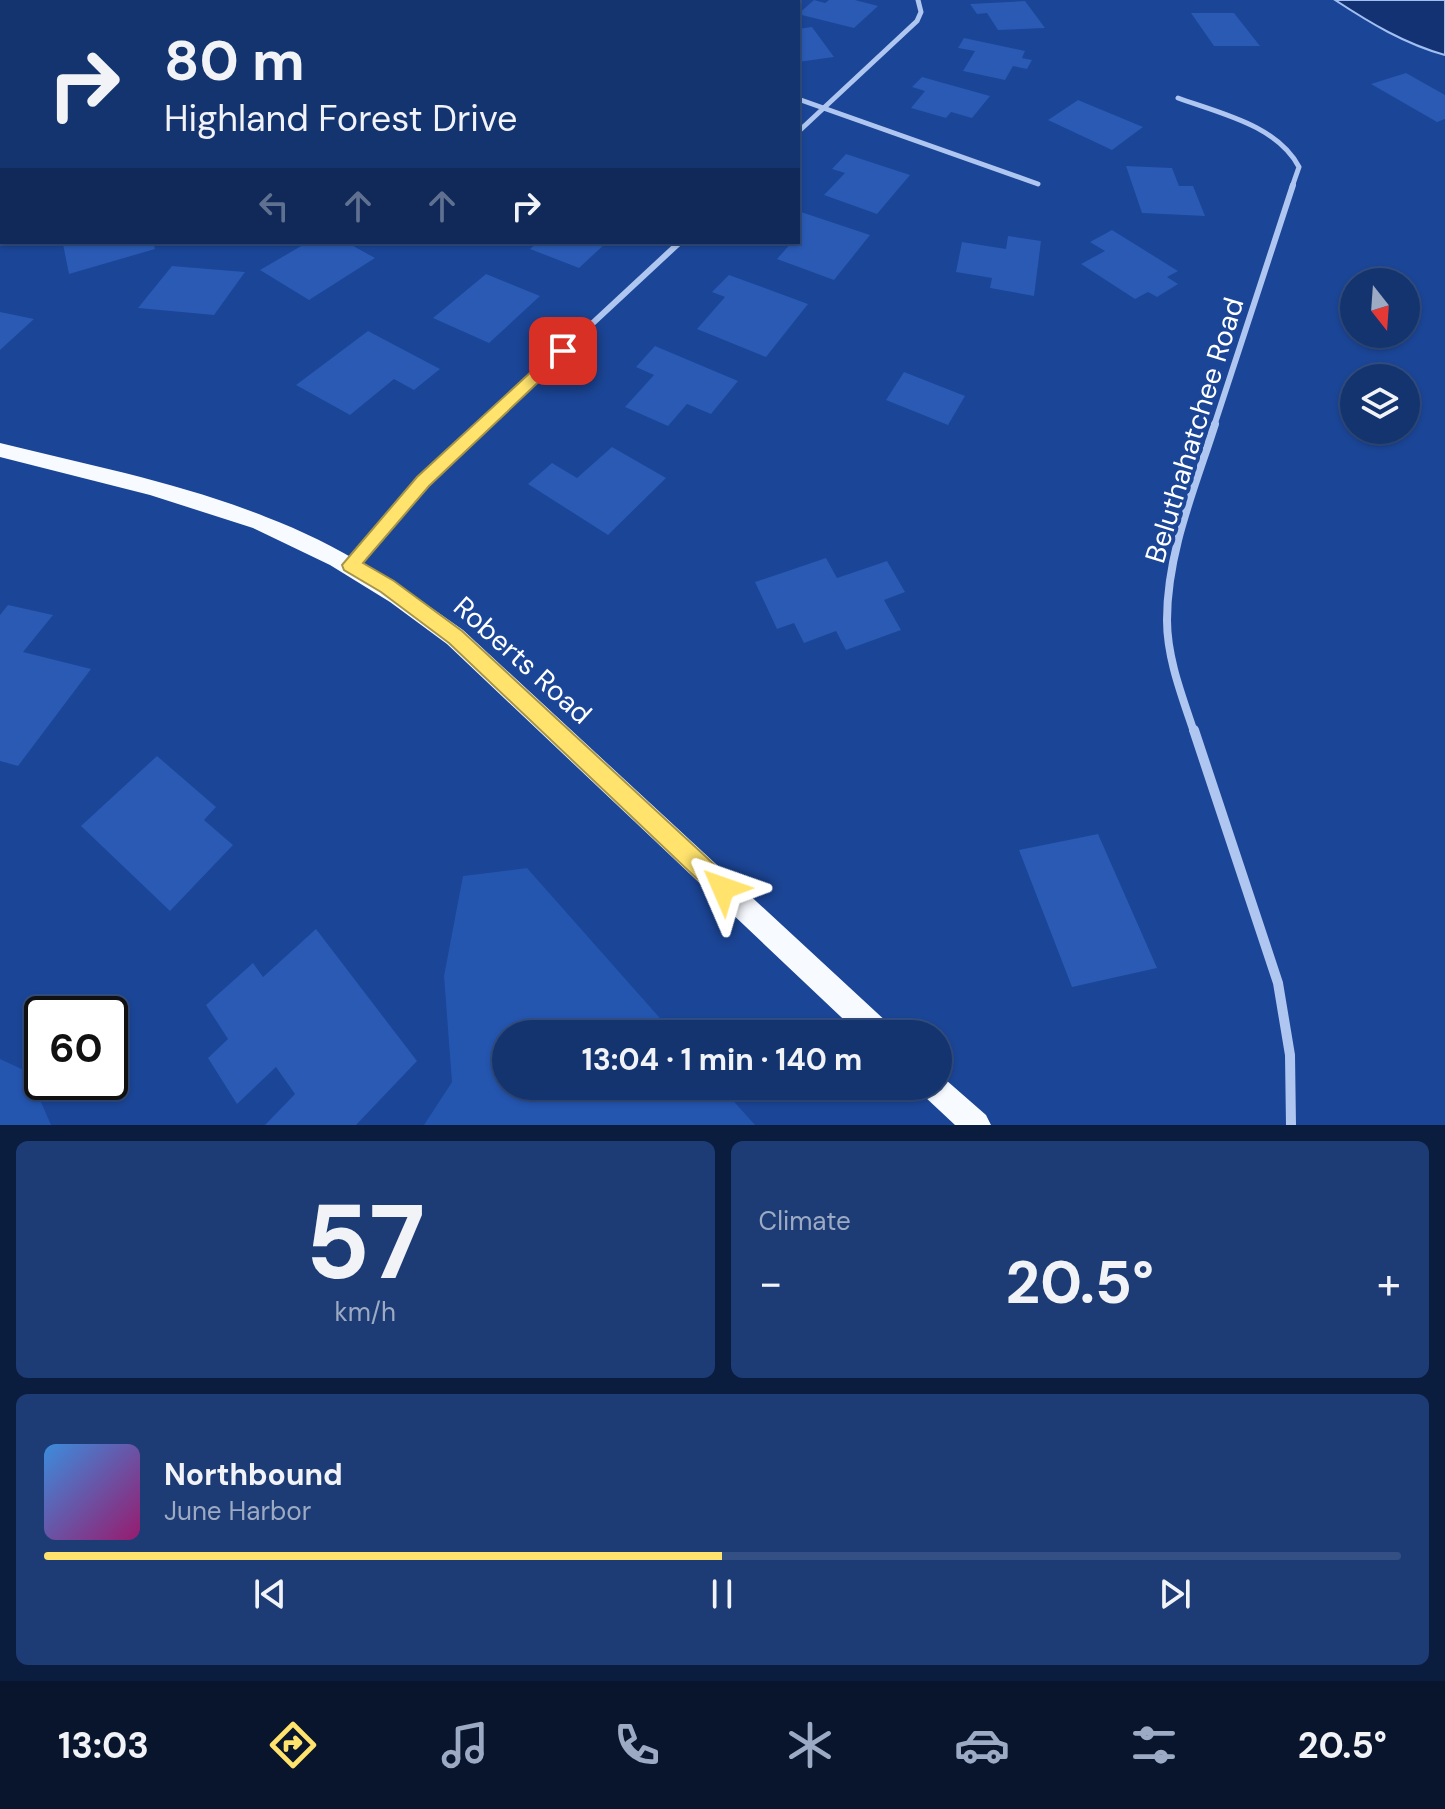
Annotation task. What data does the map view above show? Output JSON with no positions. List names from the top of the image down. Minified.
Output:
{"streets":{"main road":["Roberts Road"],"street":["Beluthahatchee Road"]},"north":"bottom","page":{"turn":["80 m","Highland Forest Drive"],"limit":"60","trip":"13:04 · 1 min · 140 m","tile":[["57","km/h"],"Climate"],"heat":["−","20.5°","+"],"song":["Northbound","June Harbor"],"tabs":["13:03","20.5°"]}}
